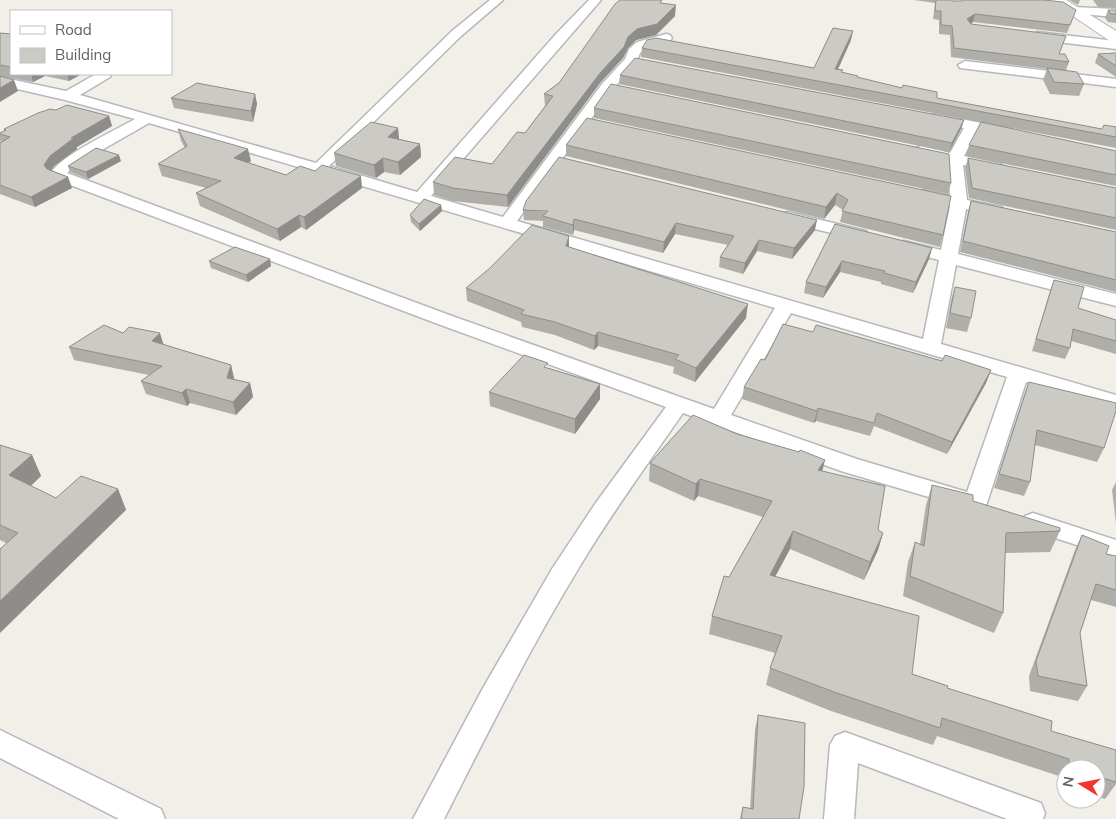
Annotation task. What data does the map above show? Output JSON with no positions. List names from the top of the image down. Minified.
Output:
{"legend":["Road","Building"],"north":"left"}
